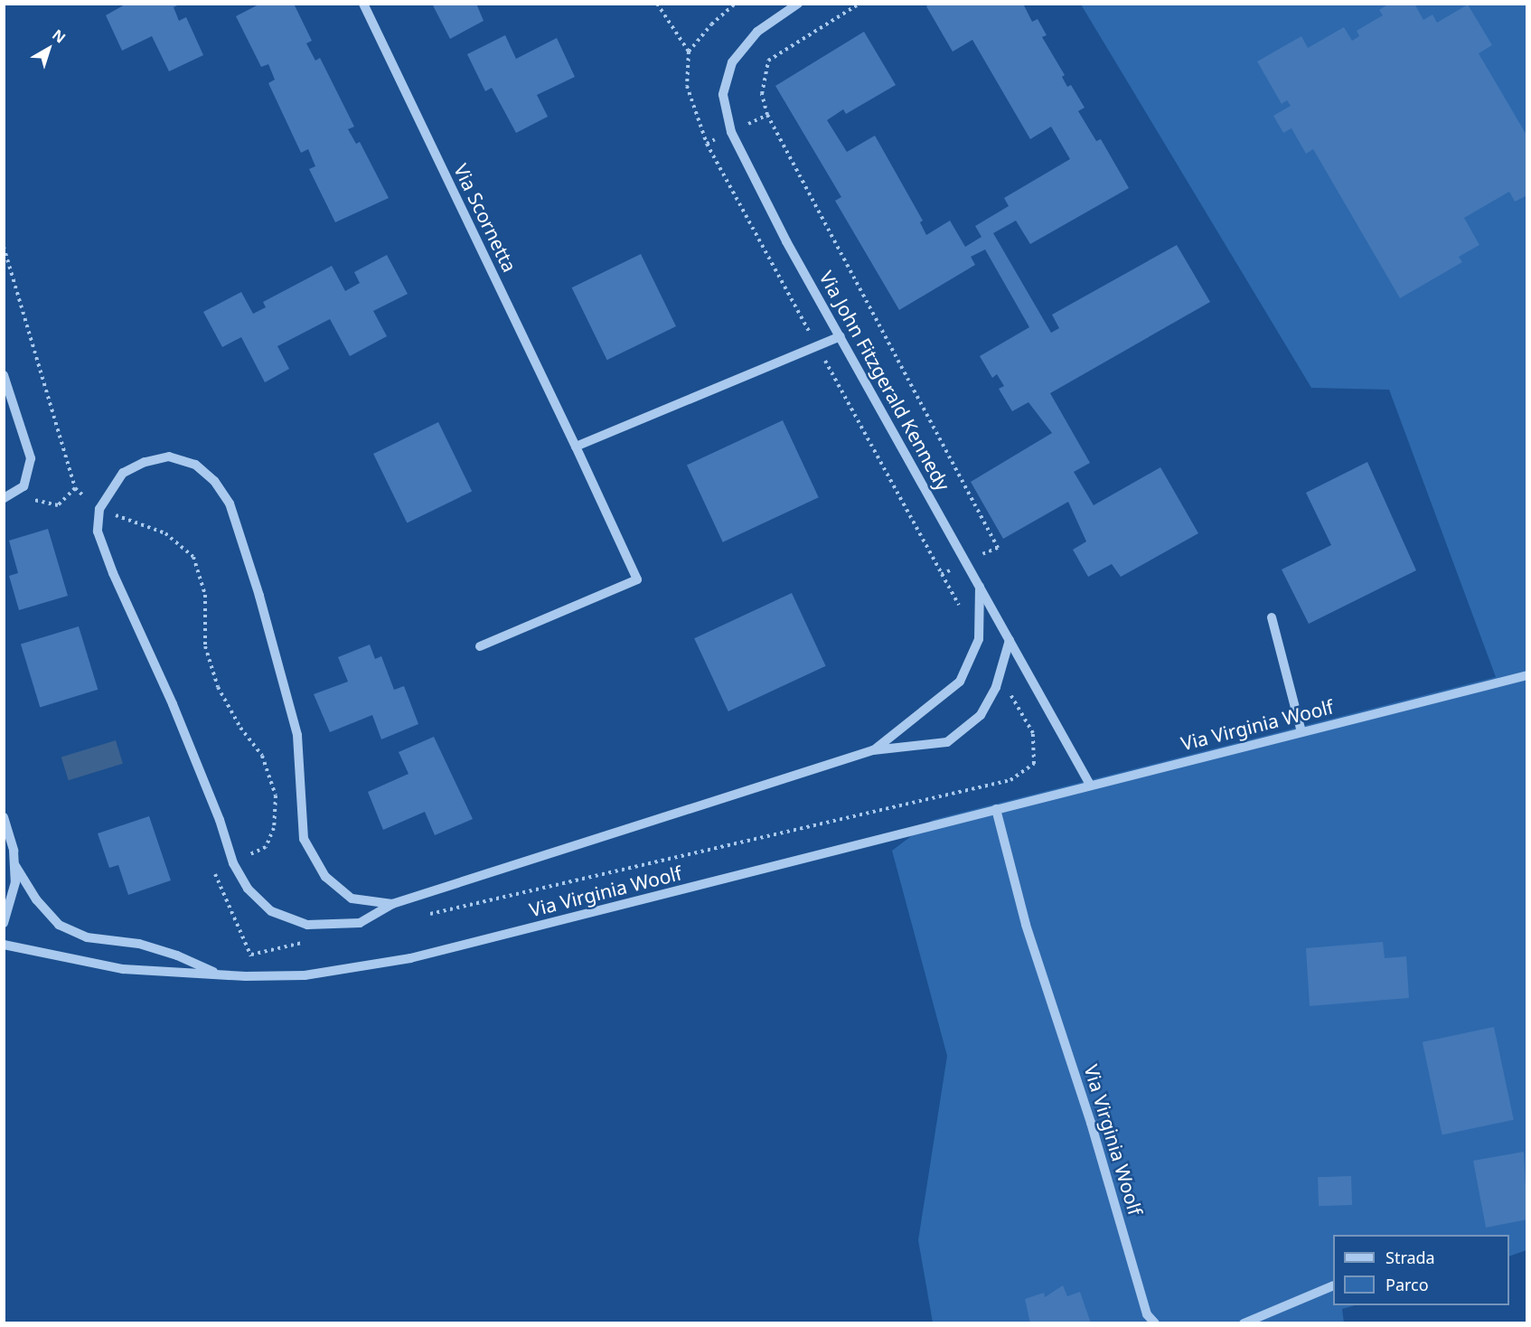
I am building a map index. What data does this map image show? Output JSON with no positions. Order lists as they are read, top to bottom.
{
  "streets": {
    "street": ["Via Scornetta", "Via John Fitzgerald Kennedy", "Via Virginia Woolf"]
  },
  "crossings": [
    ["Via John Fitzgerald Kennedy", "Via Virginia Woolf"]
  ],
  "legend": ["Strada", "Parco"],
  "north": "top right"
}
